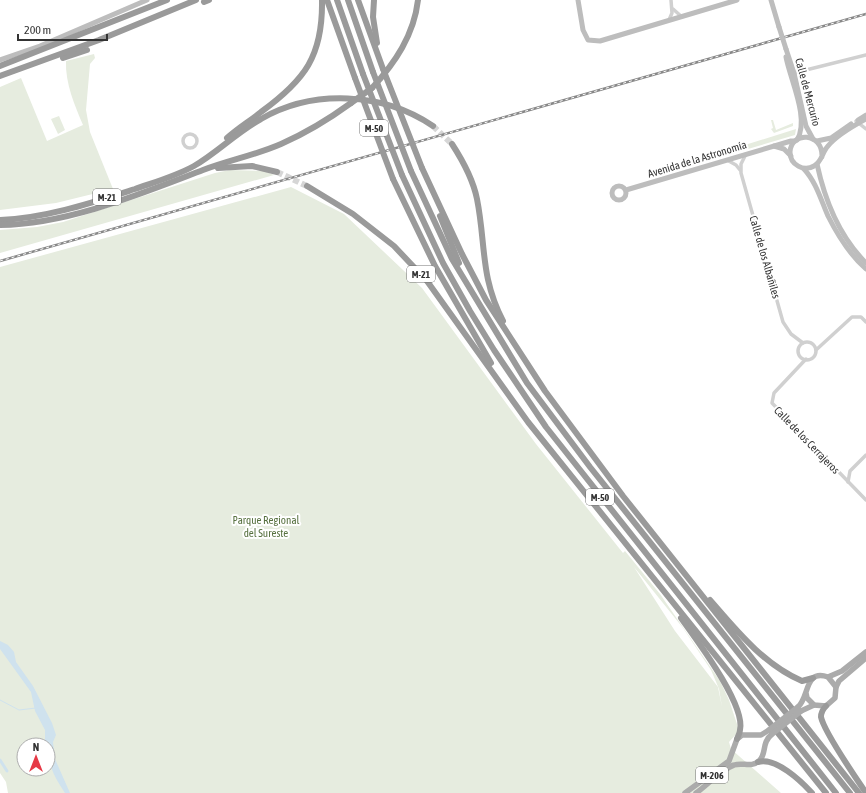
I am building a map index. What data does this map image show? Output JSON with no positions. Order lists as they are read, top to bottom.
{
  "streets": {
    "highway": ["M-50", "M-21"],
    "main road": ["M-206"],
    "street": [
      "Calle de Mercurio",
      "Avenida de la Astronomía",
      "Calle de los Albañiles",
      "Calle de los Cerrajeros"
    ]
  },
  "crossings": [
    ["Calle de Mercurio", "Avenida de la Astronomía"],
    ["M-50", "M-21"],
    ["Calle de los Albañiles", "Calle de los Cerrajeros"]
  ],
  "parks": ["Parque Regional del Sureste"],
  "scale_bar": "200 m",
  "north": "top"
}
